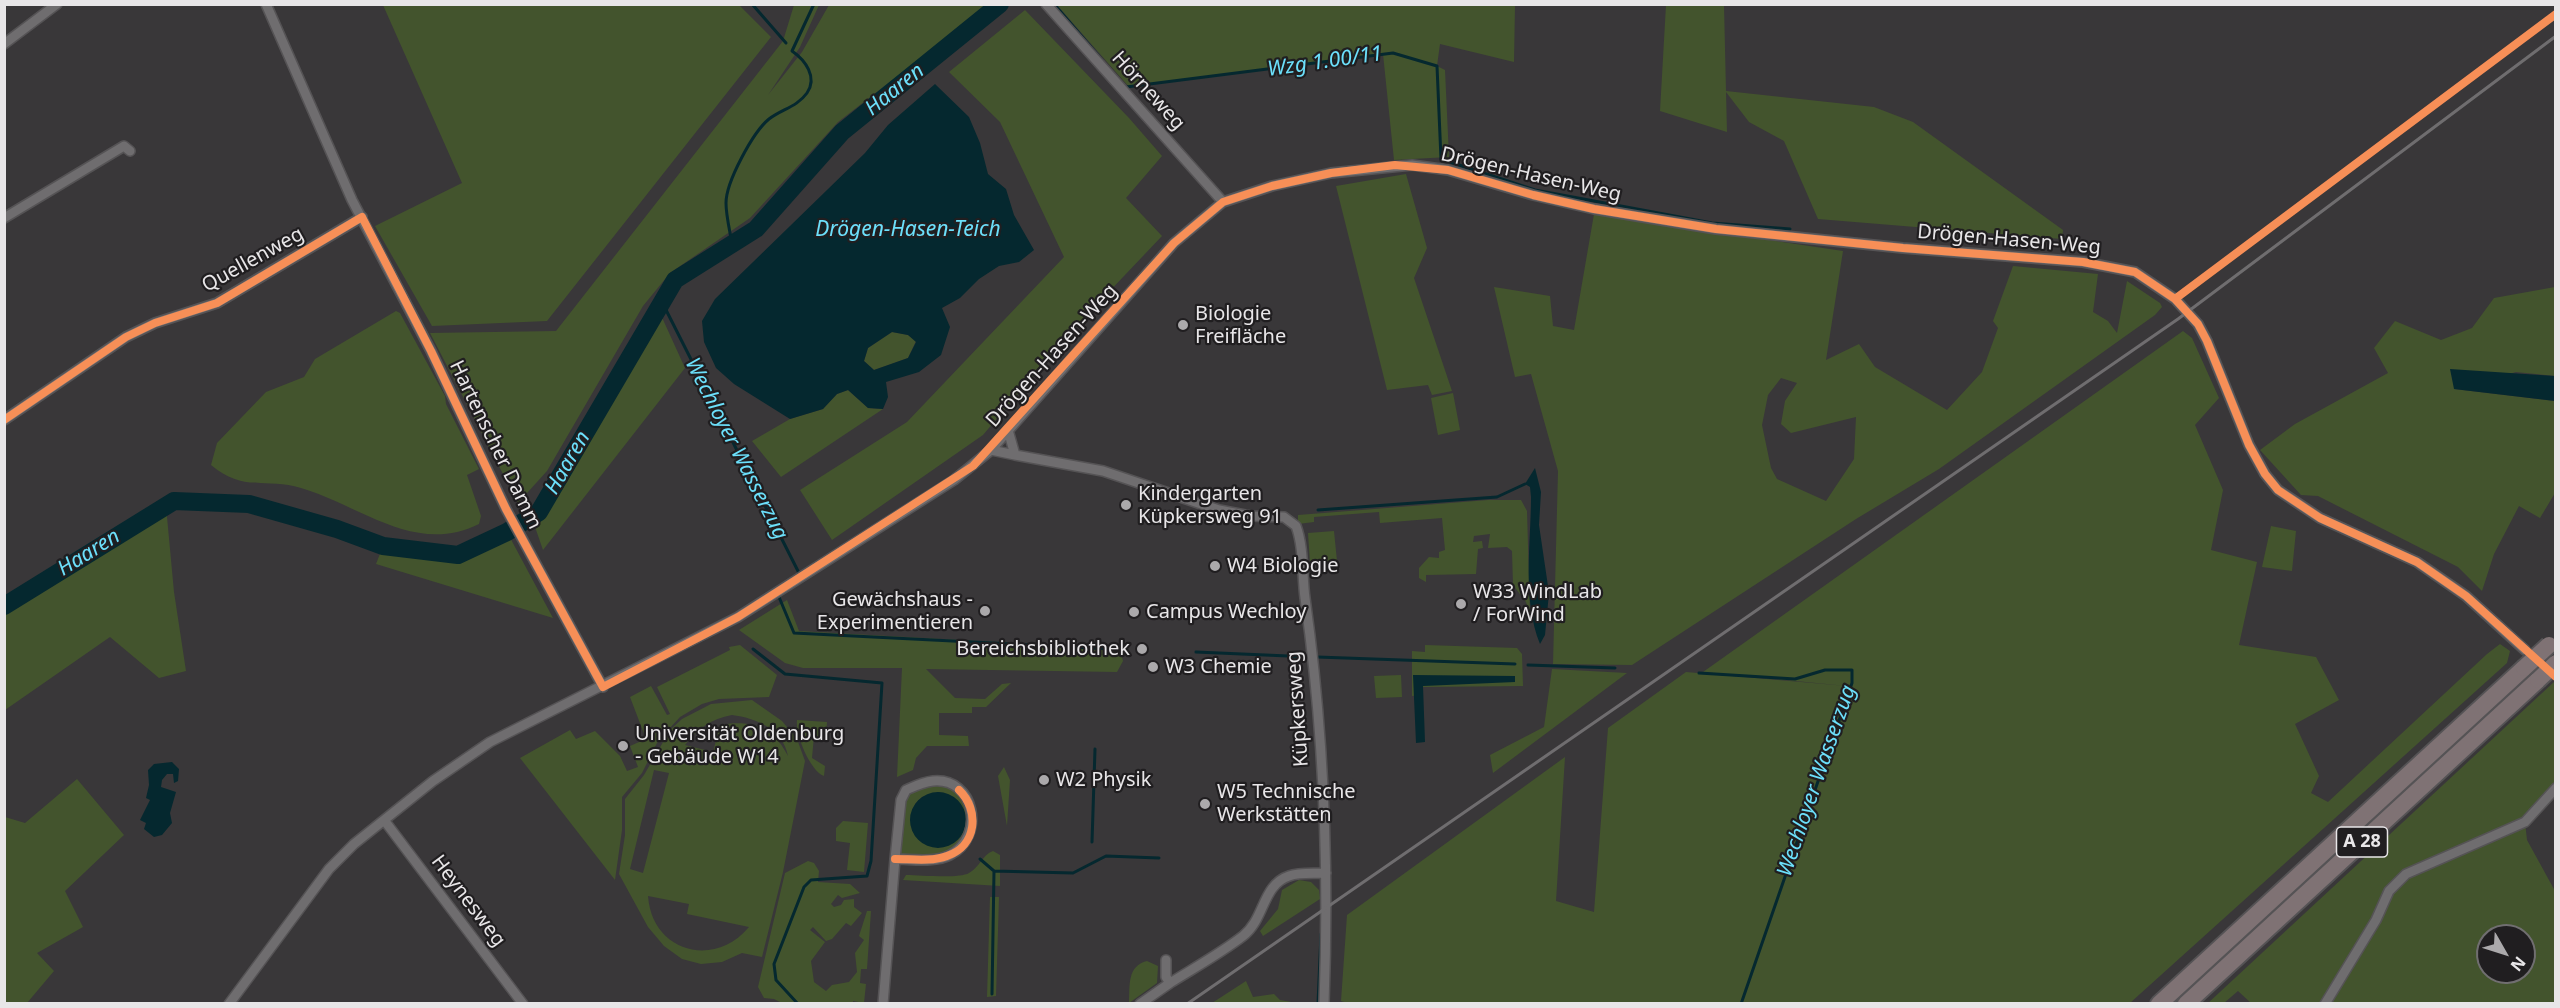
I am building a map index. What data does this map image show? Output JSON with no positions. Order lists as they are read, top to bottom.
{
  "streets": {
    "highway": ["A 28"],
    "street": [
      "Hörneweg",
      "Drögen-Hasen-Weg",
      "Quellenweg",
      "Hartenscher Damm",
      "Küpkersweg",
      "Heynesweg"
    ]
  },
  "crossings": [
    ["Hörneweg", "Drögen-Hasen-Weg"],
    ["Drögen-Hasen-Weg", "Hartenscher Damm"],
    ["Drögen-Hasen-Weg", "Küpkersweg"],
    ["Drögen-Hasen-Weg", "Heynesweg"],
    ["Quellenweg", "Hartenscher Damm"]
  ],
  "water": [
    "Wzg 1.00/11",
    "Haaren",
    "Drögen-Hasen-Teich",
    "Wechloyer Wasserzug"
  ],
  "places": [
    "Biologie Freifläche",
    "Kindergarten Küpkersweg 91",
    "W4 Biologie",
    "W33 WindLab / ForWind",
    "Gewächshaus - Experimentieren",
    "Campus Wechloy",
    "Bereichsbibliothek",
    "W3 Chemie",
    "Universität Oldenburg - Gebäude W14",
    "W2 Physik",
    "W5 Technische Werkstätten"
  ],
  "north": "bottom right"
}
